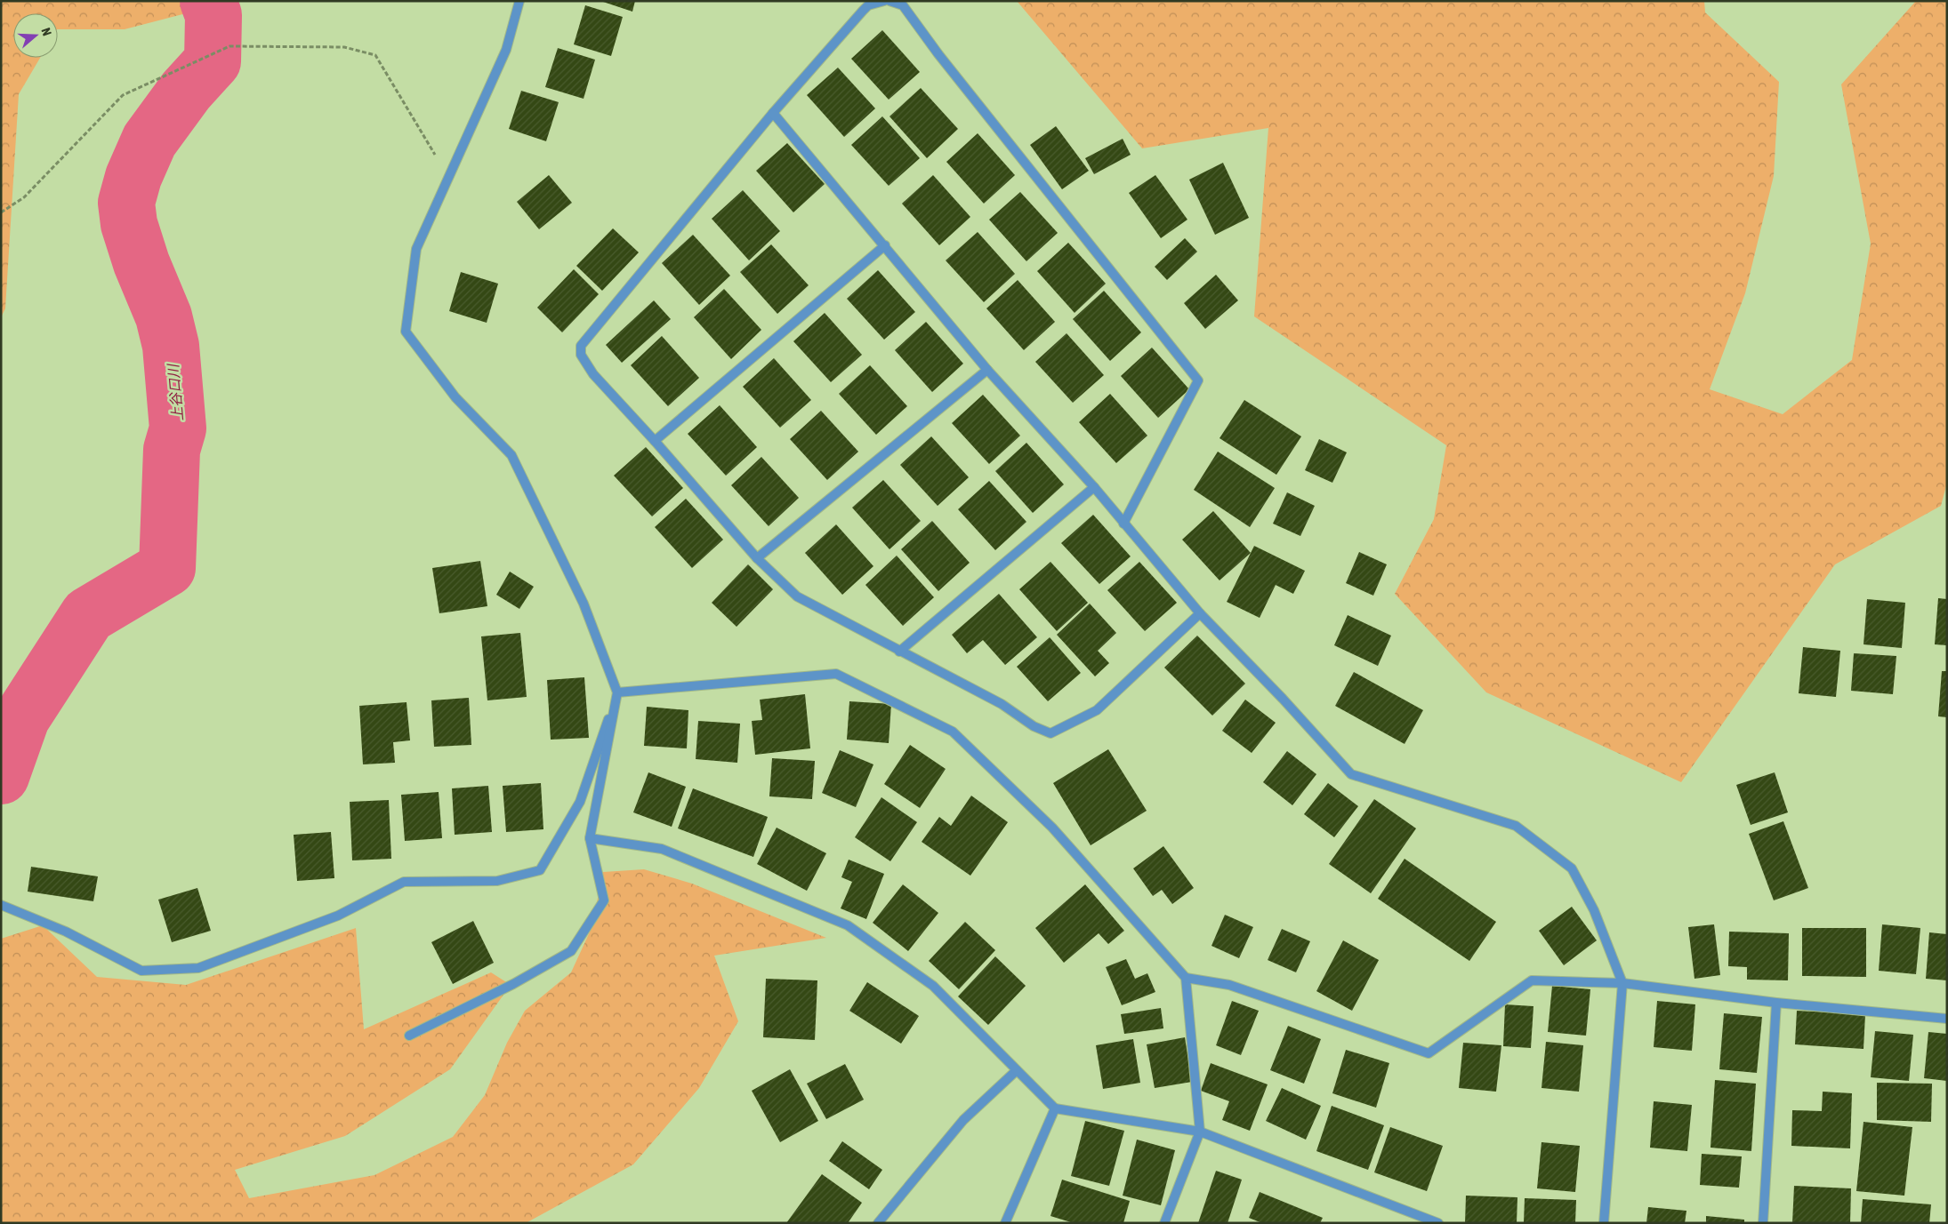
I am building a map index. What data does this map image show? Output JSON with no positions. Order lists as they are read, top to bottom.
{
  "water": ["上谷口川"],
  "north": "right"
}
